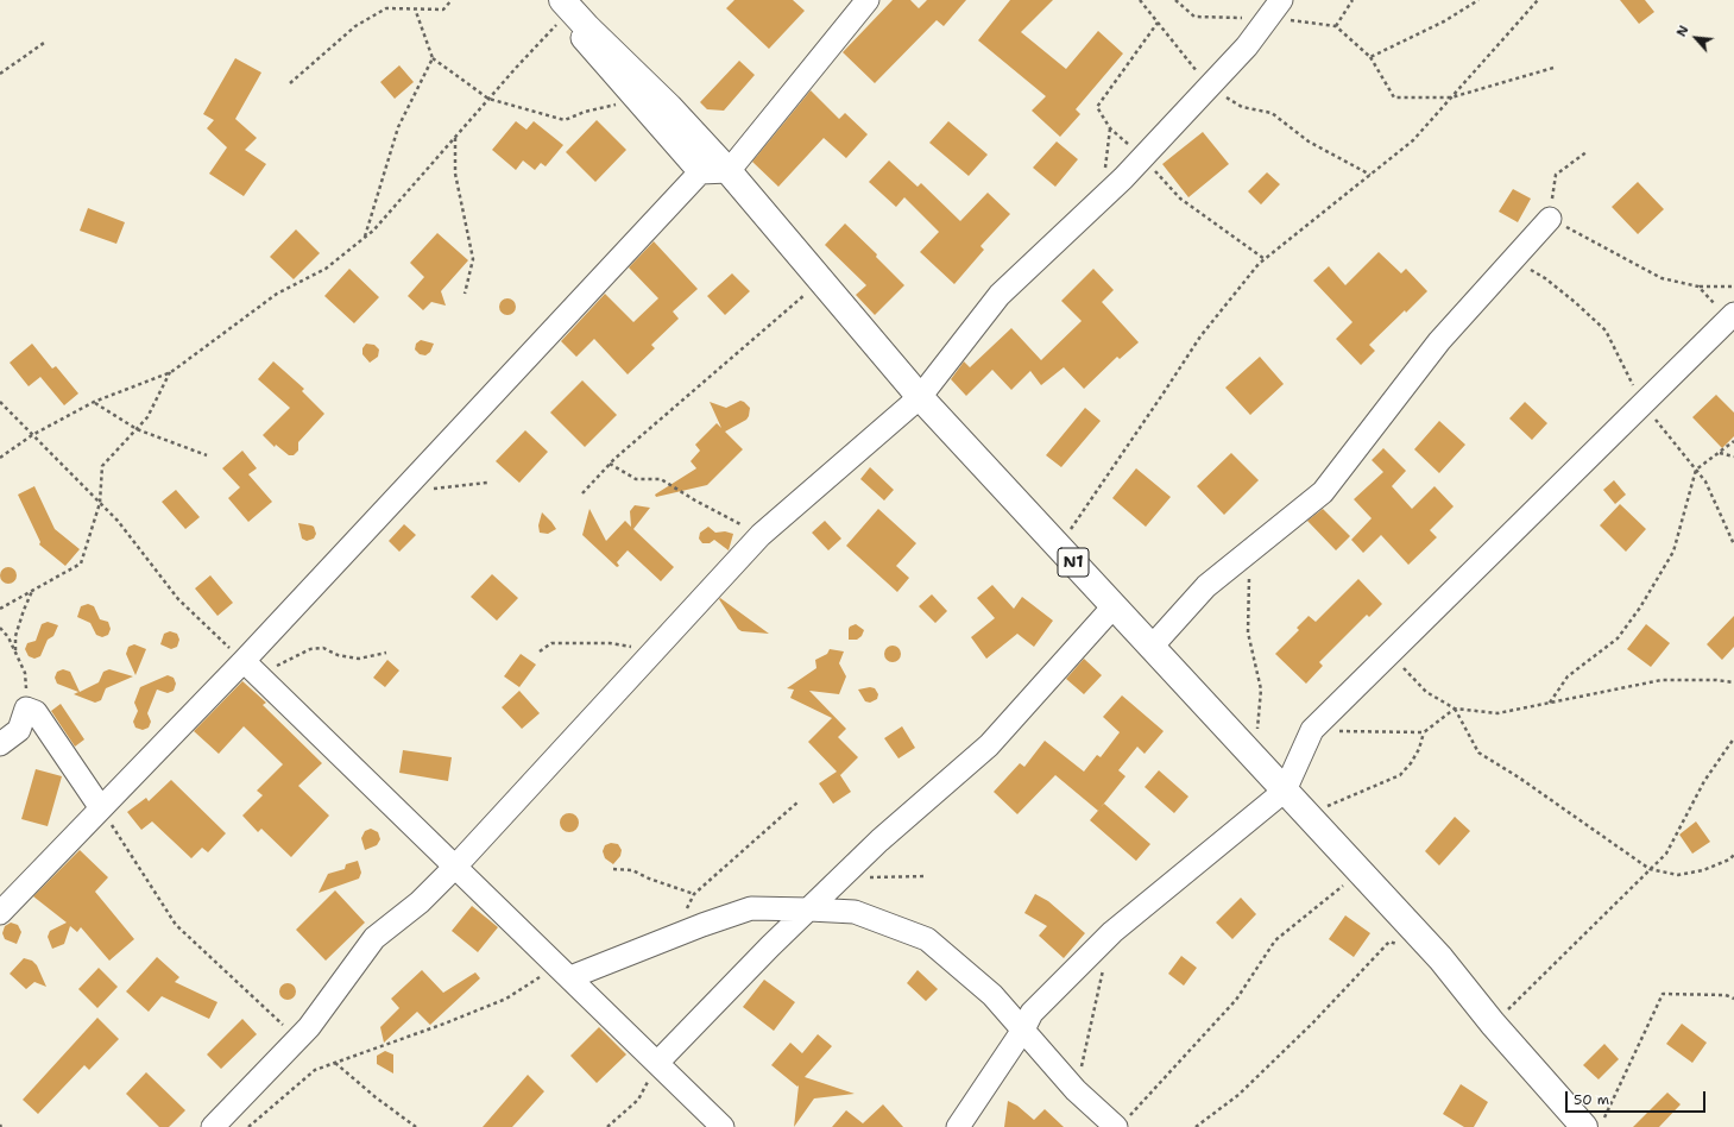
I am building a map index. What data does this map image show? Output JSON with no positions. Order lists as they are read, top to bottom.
{
  "streets": {
    "highway": ["N1"]
  },
  "scale_bar": "50 m",
  "north": "top left"
}
